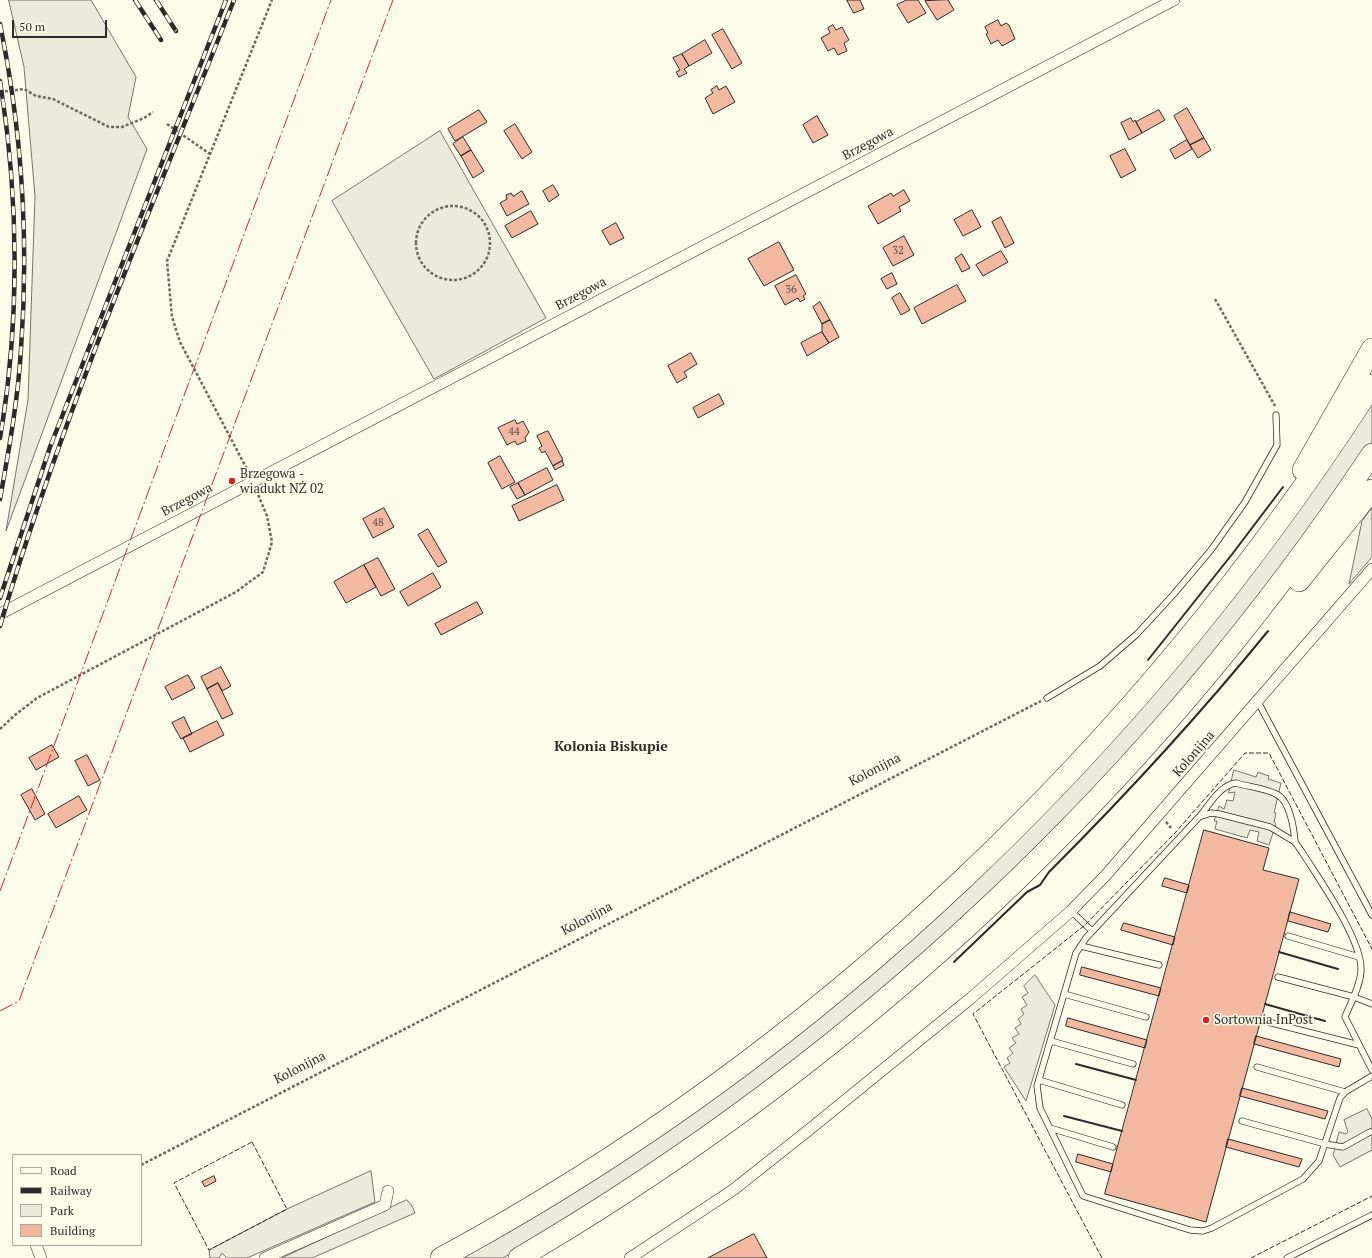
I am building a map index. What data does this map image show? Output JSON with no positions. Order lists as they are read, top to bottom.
{
  "streets": {
    "street": ["Brzegowa", "Kolonijna"]
  },
  "districts": ["Kolonia Biskupie"],
  "places": ["Brzegowa - wiadukt NŻ 02", "Sortownia InPost"],
  "house_numbers": [
    "32",
    "36",
    "44",
    "48"
  ],
  "legend": [
    "Road",
    "Railway",
    "Park",
    "Building"
  ],
  "scale_bar": "50 m"
}
